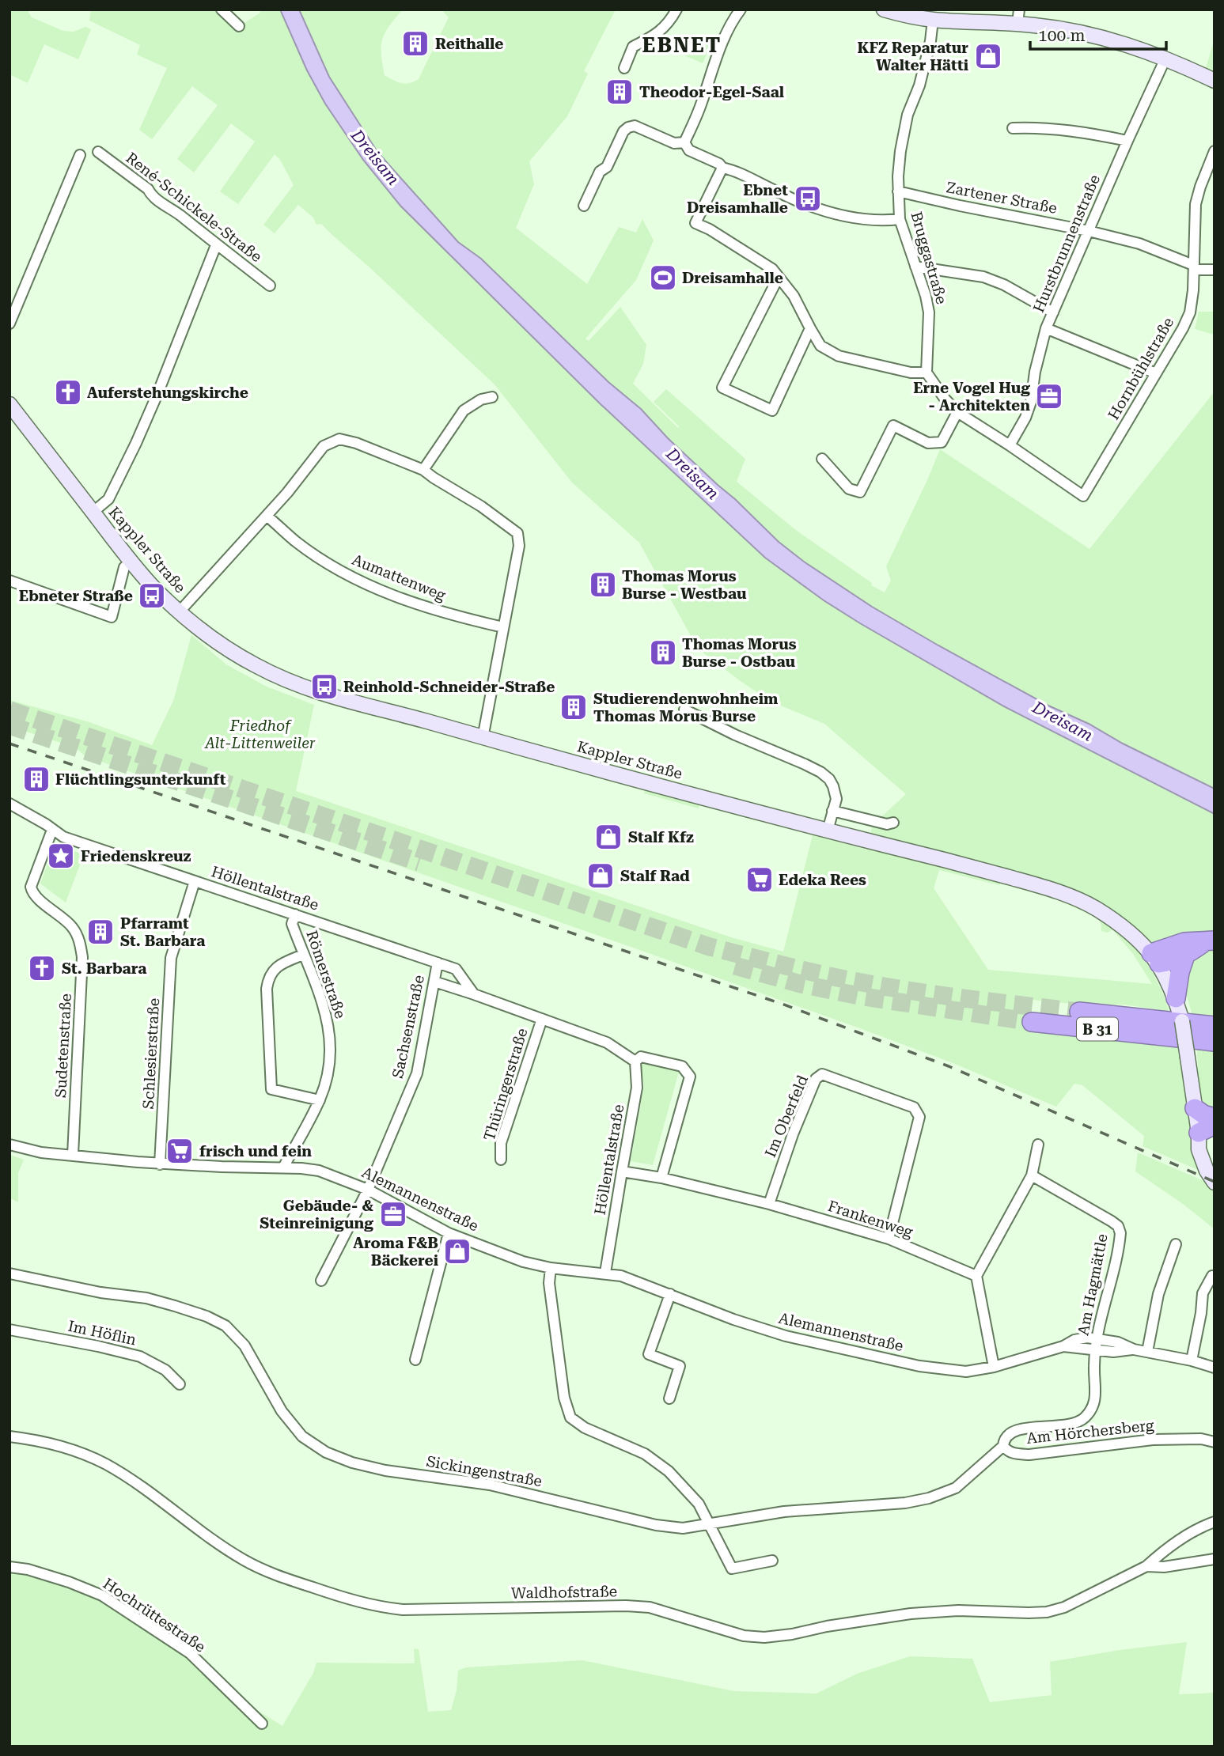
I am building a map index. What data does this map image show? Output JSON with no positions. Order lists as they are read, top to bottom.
{
  "streets": {
    "highway": ["B 31"],
    "street": [
      "Zartener Straße",
      "René-Schickele-Straße",
      "Hurstbrunnenstraße",
      "Bruggastraße",
      "Hornbühlstraße",
      "Kappler Straße",
      "Aumattenweg",
      "Höllentalstraße",
      "Römerstraße",
      "Sachsenstraße",
      "Sudetenstraße",
      "Schlesierstraße",
      "Thüringerstraße",
      "Im Oberfeld",
      "Alemannenstraße",
      "Frankenweg",
      "Am Hagmättle",
      "Im Höflin",
      "Am Hörchersberg",
      "Sickingenstraße",
      "Waldhofstraße",
      "Hochrüttestraße"
    ]
  },
  "crossings": [
    ["Zartener Straße", "Hurstbrunnenstraße"],
    ["Zartener Straße", "Bruggastraße"],
    ["Zartener Straße", "Hornbühlstraße"],
    ["Hurstbrunnenstraße", "Hornbühlstraße"],
    ["Höllentalstraße", "Römerstraße"],
    ["Höllentalstraße", "Sachsenstraße"],
    ["Höllentalstraße", "Sudetenstraße"],
    ["Höllentalstraße", "Schlesierstraße"],
    ["Höllentalstraße", "Alemannenstraße"],
    ["Höllentalstraße", "Frankenweg"],
    ["Römerstraße", "Alemannenstraße"],
    ["Sachsenstraße", "Alemannenstraße"],
    ["Sudetenstraße", "Alemannenstraße"],
    ["Schlesierstraße", "Alemannenstraße"],
    ["Im Oberfeld", "Frankenweg"],
    ["Alemannenstraße", "Am Hagmättle"],
    ["Alemannenstraße", "Am Hörchersberg"],
    ["Am Hagmättle", "Am Hörchersberg"],
    ["Am Hörchersberg", "Sickingenstraße"]
  ],
  "districts": ["EBNET"],
  "water": ["Dreisam"],
  "parks": ["Friedhof Alt-Littenweiler"],
  "places": {
    "building": [
      "Reithalle",
      "Theodor-Egel-Saal",
      "Thomas Morus Burse - Westbau",
      "Thomas Morus Burse - Ostbau",
      "Studierendenwohnheim Thomas Morus Burse",
      "Flüchtlingsunterkunft",
      "Pfarramt St. Barbara"
    ],
    "shop": [
      "KFZ Reparatur Walter Hätti",
      "Stalf Kfz",
      "Stalf Rad",
      "Aroma F&B Bäckerei"
    ],
    "bus stop": ["Ebnet Dreisamhalle", "Ebneter Straße", "Reinhold-Schneider-Straße"],
    "sports": ["Dreisamhalle"],
    "church": ["Auferstehungskirche", "St. Barbara"],
    "office": ["Erne Vogel Hug - Architekten", "Gebäude- & Steinreinigung"],
    "place": ["Friedenskreuz"],
    "supermarket": ["Edeka Rees", "frisch und fein"]
  },
  "scale_bar": "100 m"
}
